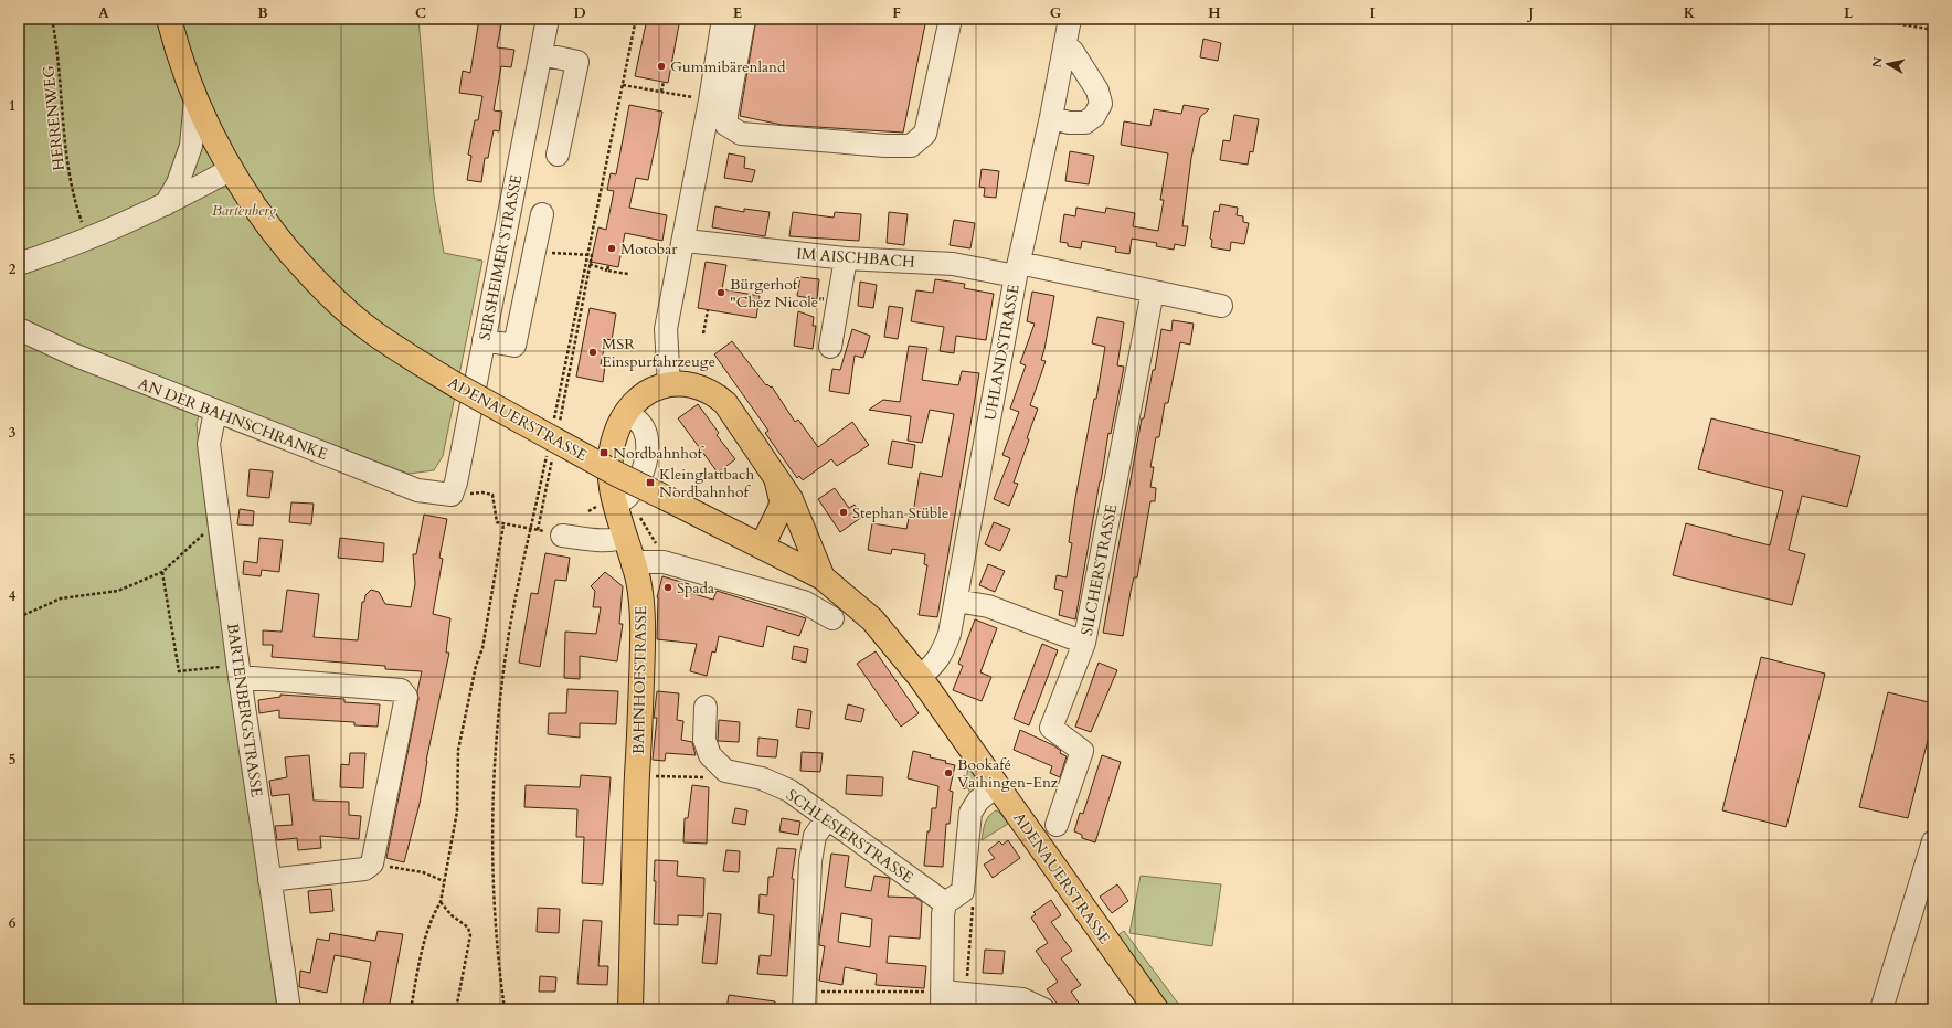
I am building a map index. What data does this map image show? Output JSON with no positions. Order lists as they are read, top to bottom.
{
  "streets": {
    "main road": ["ADENAUERSTRASSE", "BAHNHOFSTRASSE"],
    "street": [
      "SERSHEIMER STRASSE",
      "IM AISCHBACH",
      "UHLANDSTRASSE",
      "AN DER BAHNSCHRANKE",
      "SILCHERSTRASSE",
      "BARTENBERGSTRASSE",
      "SCHLESIERSTRASSE"
    ],
    "path": ["HERRENWEG"]
  },
  "crossings": [
    ["SERSHEIMER STRASSE", "AN DER BAHNSCHRANKE"],
    ["IM AISCHBACH", "UHLANDSTRASSE"],
    ["IM AISCHBACH", "SILCHERSTRASSE"],
    ["UHLANDSTRASSE", "ADENAUERSTRASSE"],
    ["AN DER BAHNSCHRANKE", "BARTENBERGSTRASSE"],
    ["ADENAUERSTRASSE", "BAHNHOFSTRASSE"]
  ],
  "parks": ["Bartenberg"],
  "places": {
    "other": [
      "Gummibärenland",
      "Motobar",
      "Bürgerhof \"Chez Nicole\"",
      "MSR Einspurfahrzeuge",
      "Stephan Stüble",
      "Spada",
      "Bookafé Vaihingen-Enz"
    ],
    "transit": ["Nordbahnhof", "Kleinglattbach Nordbahnhof"]
  },
  "north": "left",
  "grid": {
    "columns": [
      "A",
      "B",
      "C",
      "D",
      "E",
      "F",
      "G",
      "H",
      "I",
      "J",
      "K",
      "L"
    ],
    "rows": [
      "1",
      "2",
      "3",
      "4",
      "5",
      "6"
    ]
  }
}
